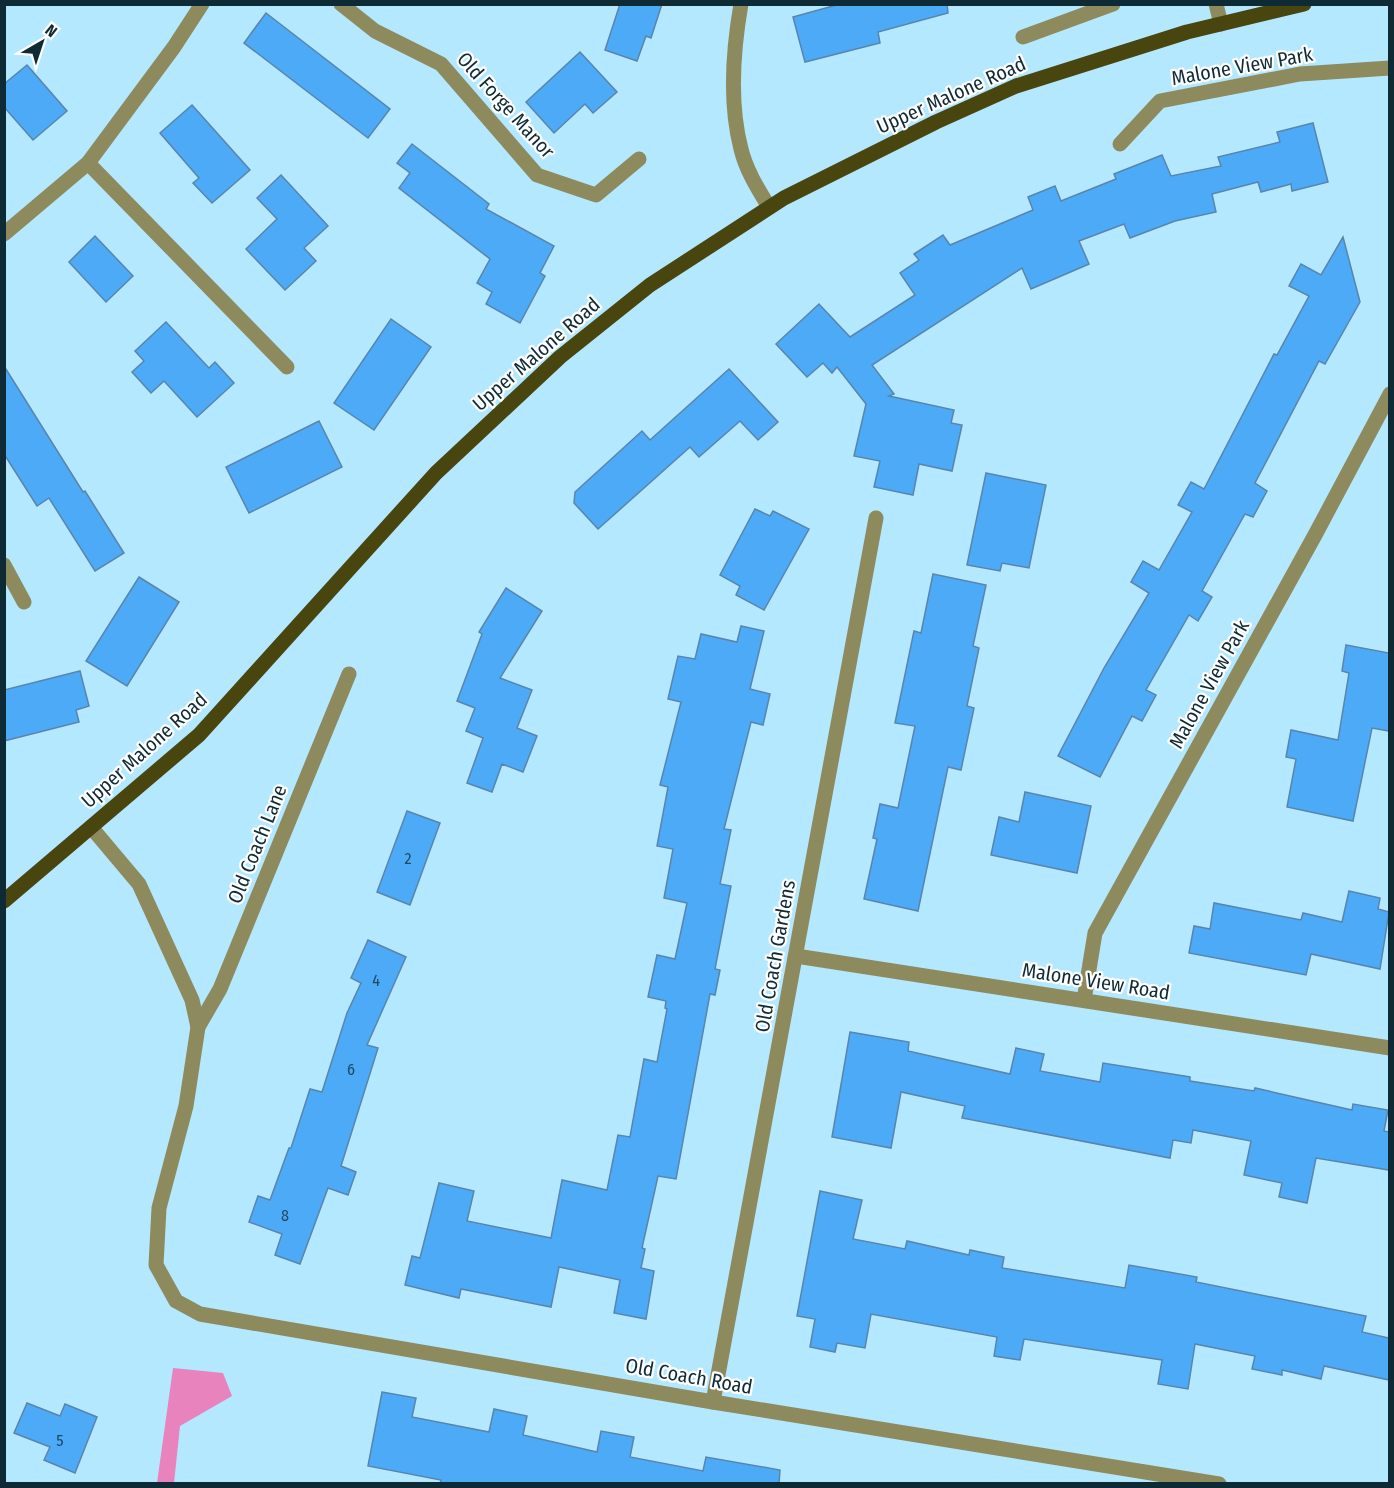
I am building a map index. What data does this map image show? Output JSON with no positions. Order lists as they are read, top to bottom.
{
  "streets": {
    "main road": ["Upper Malone Road"],
    "street": [
      "Malone View Park",
      "Old Forge Manor",
      "Old Coach Lane",
      "Old Coach Gardens",
      "Malone View Road",
      "Old Coach Road"
    ]
  },
  "crossings": [
    ["Malone View Park", "Malone View Road"],
    ["Upper Malone Road", "Old Coach Lane"],
    ["Old Coach Lane", "Old Coach Road"],
    ["Old Coach Gardens", "Malone View Road"],
    ["Old Coach Gardens", "Old Coach Road"]
  ],
  "house_numbers": [
    "2",
    "4",
    "6",
    "8",
    "5"
  ],
  "north": "top right"
}
